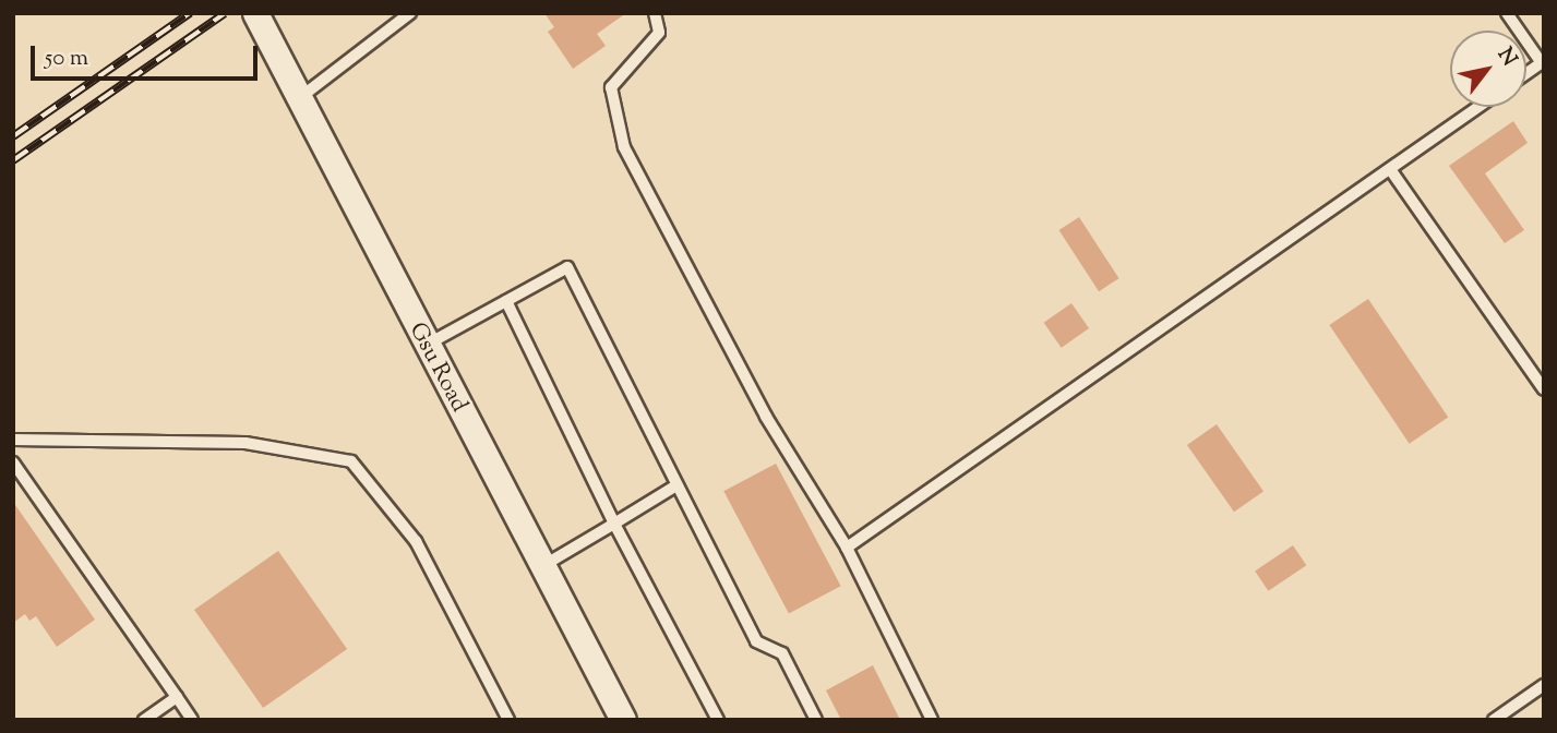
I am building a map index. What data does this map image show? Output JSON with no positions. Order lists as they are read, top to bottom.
{
  "streets": {
    "street": ["Gsu Road"]
  },
  "scale_bar": "50 m",
  "north": "top right"
}
